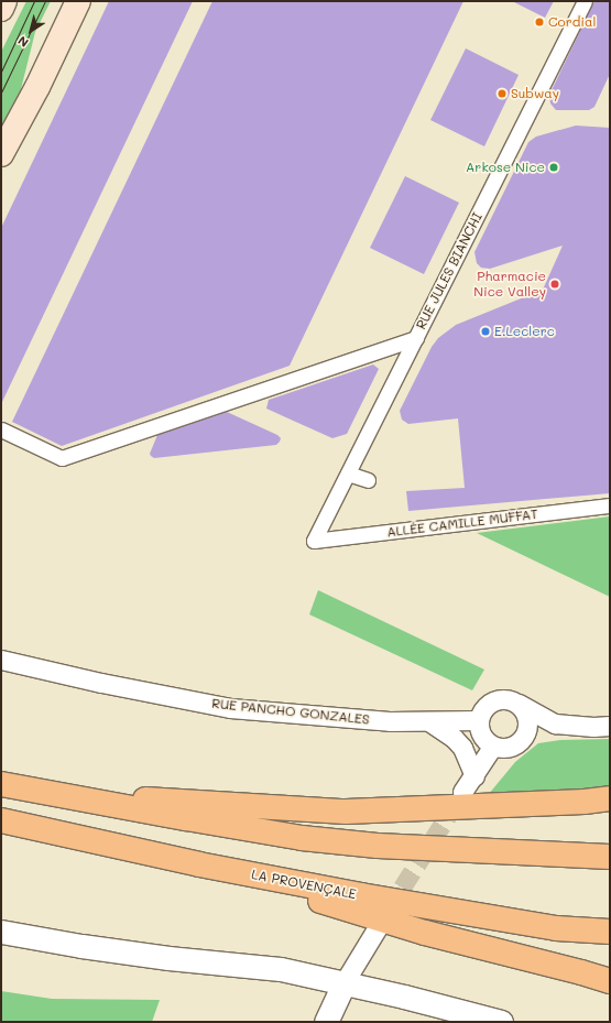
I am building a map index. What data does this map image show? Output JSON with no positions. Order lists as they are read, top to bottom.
{
  "streets": {
    "highway": ["LA PROVENÇALE"],
    "street": ["RUE JULES BIANCHI", "ALLÉE CAMILLE MUFFAT", "RUE PANCHO GONZALES"]
  },
  "crossings": [
    ["RUE JULES BIANCHI", "ALLÉE CAMILLE MUFFAT"]
  ],
  "places": [
    "Cordial",
    "Subway",
    "Arkose Nice",
    "Pharmacie Nice Valley",
    "E.Leclerc"
  ],
  "north": "bottom left"
}
